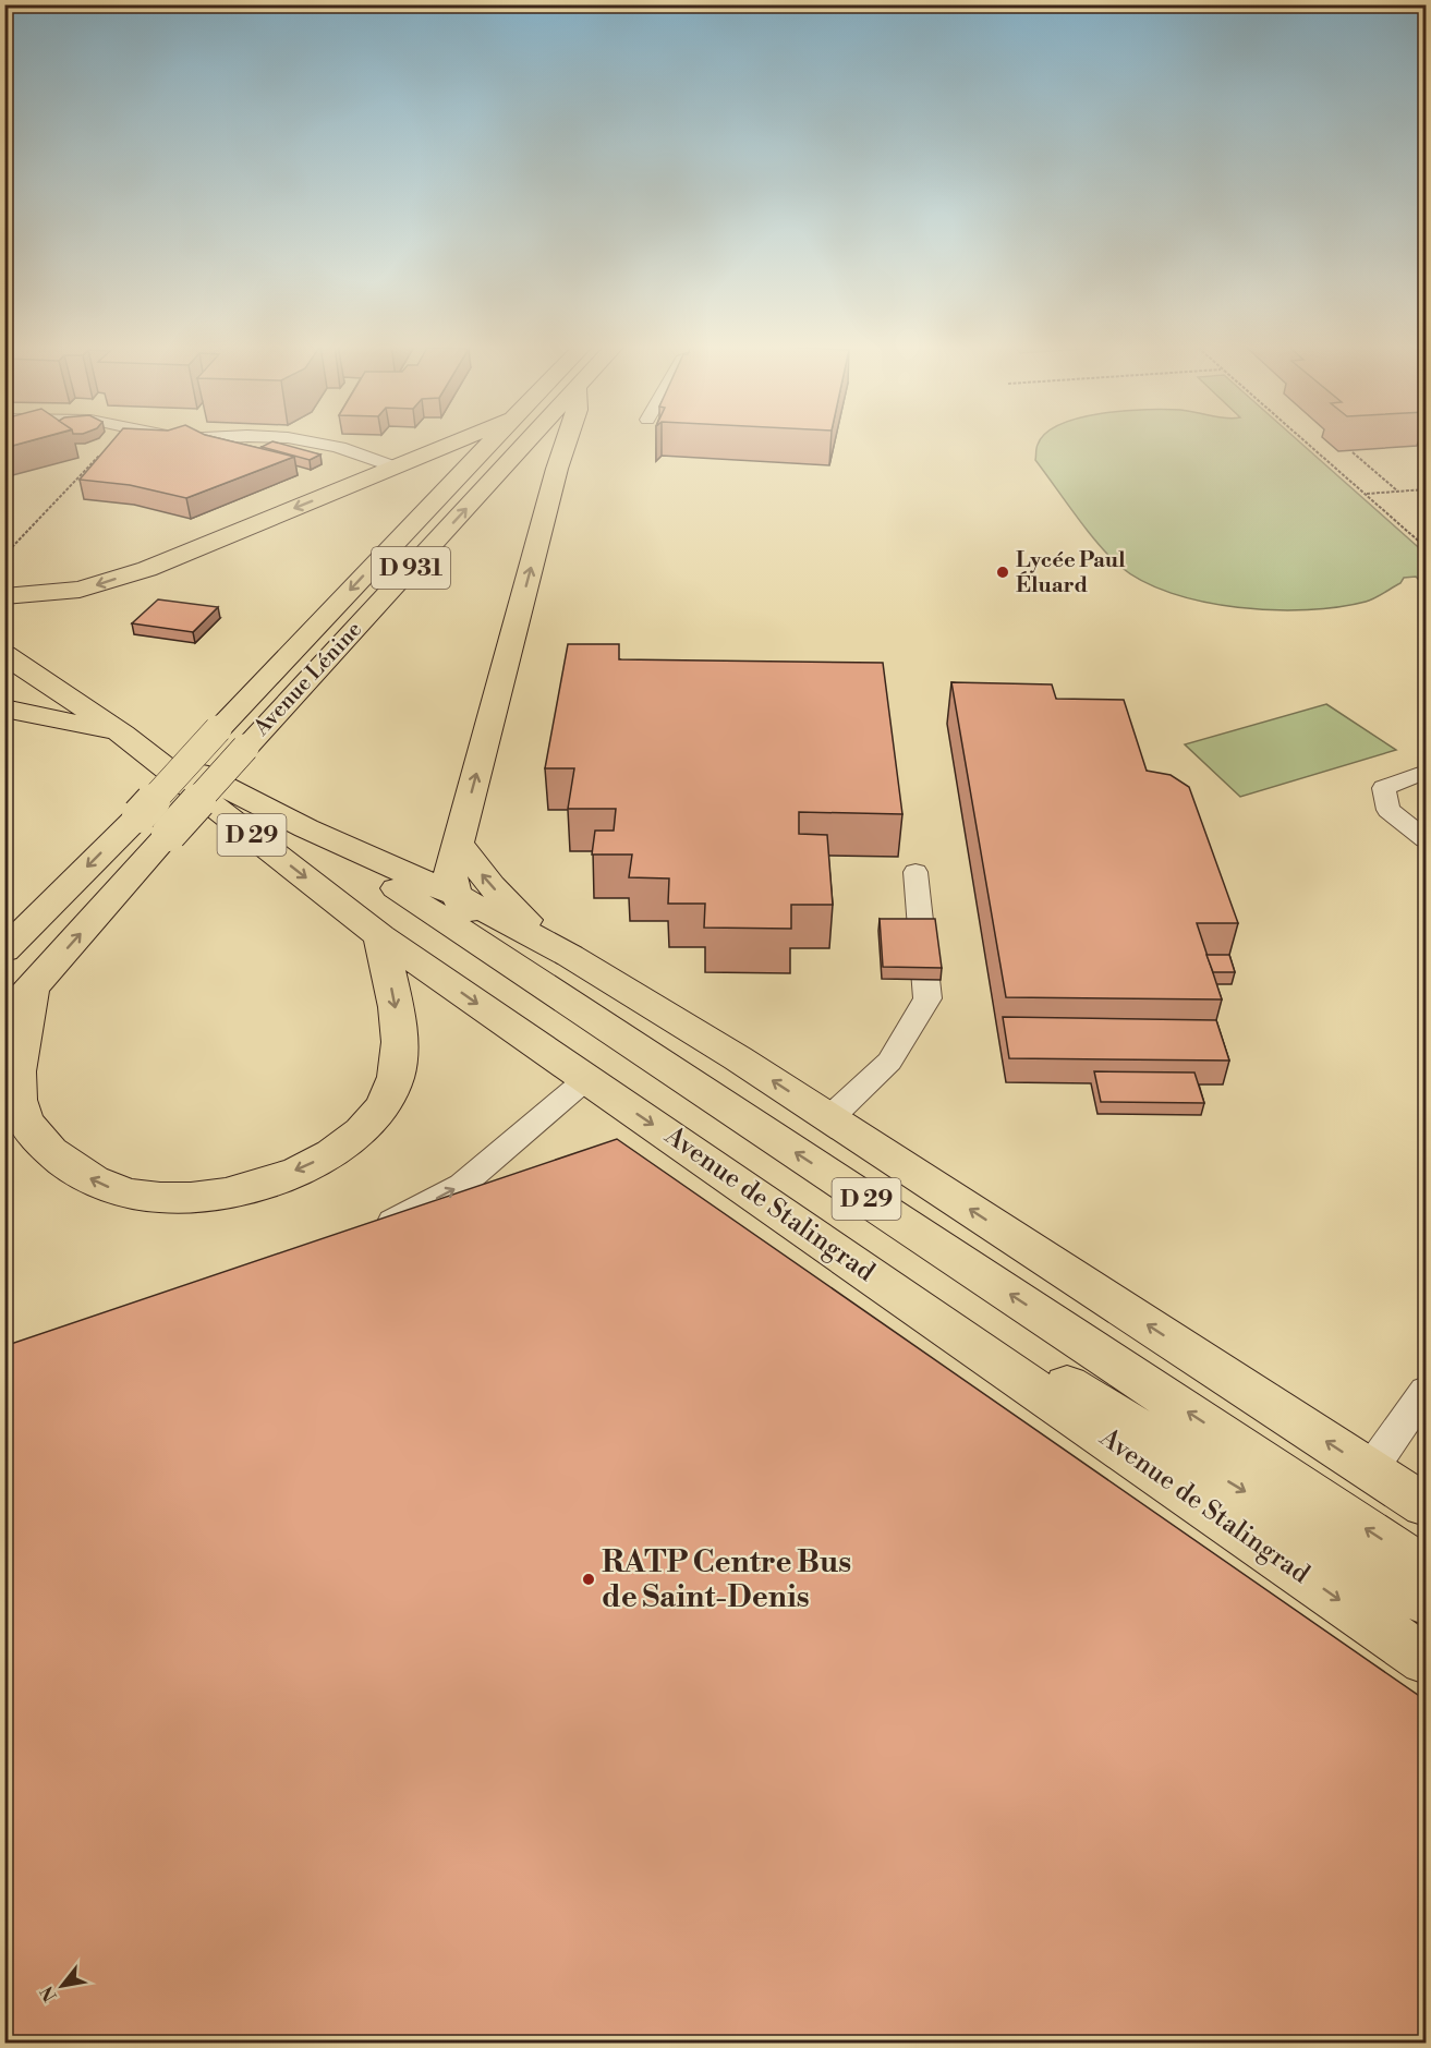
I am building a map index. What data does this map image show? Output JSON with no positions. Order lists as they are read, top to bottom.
{
  "streets": {
    "main road": [
      "D 931",
      "Avenue Lénine",
      "D 29",
      "Avenue de Stalingrad"
    ]
  },
  "crossings": [
    ["D 29", "Avenue de Stalingrad"]
  ],
  "places": ["Lycée Paul Éluard", "RATP Centre Bus de Saint-Denis"],
  "north": "bottom left"
}
